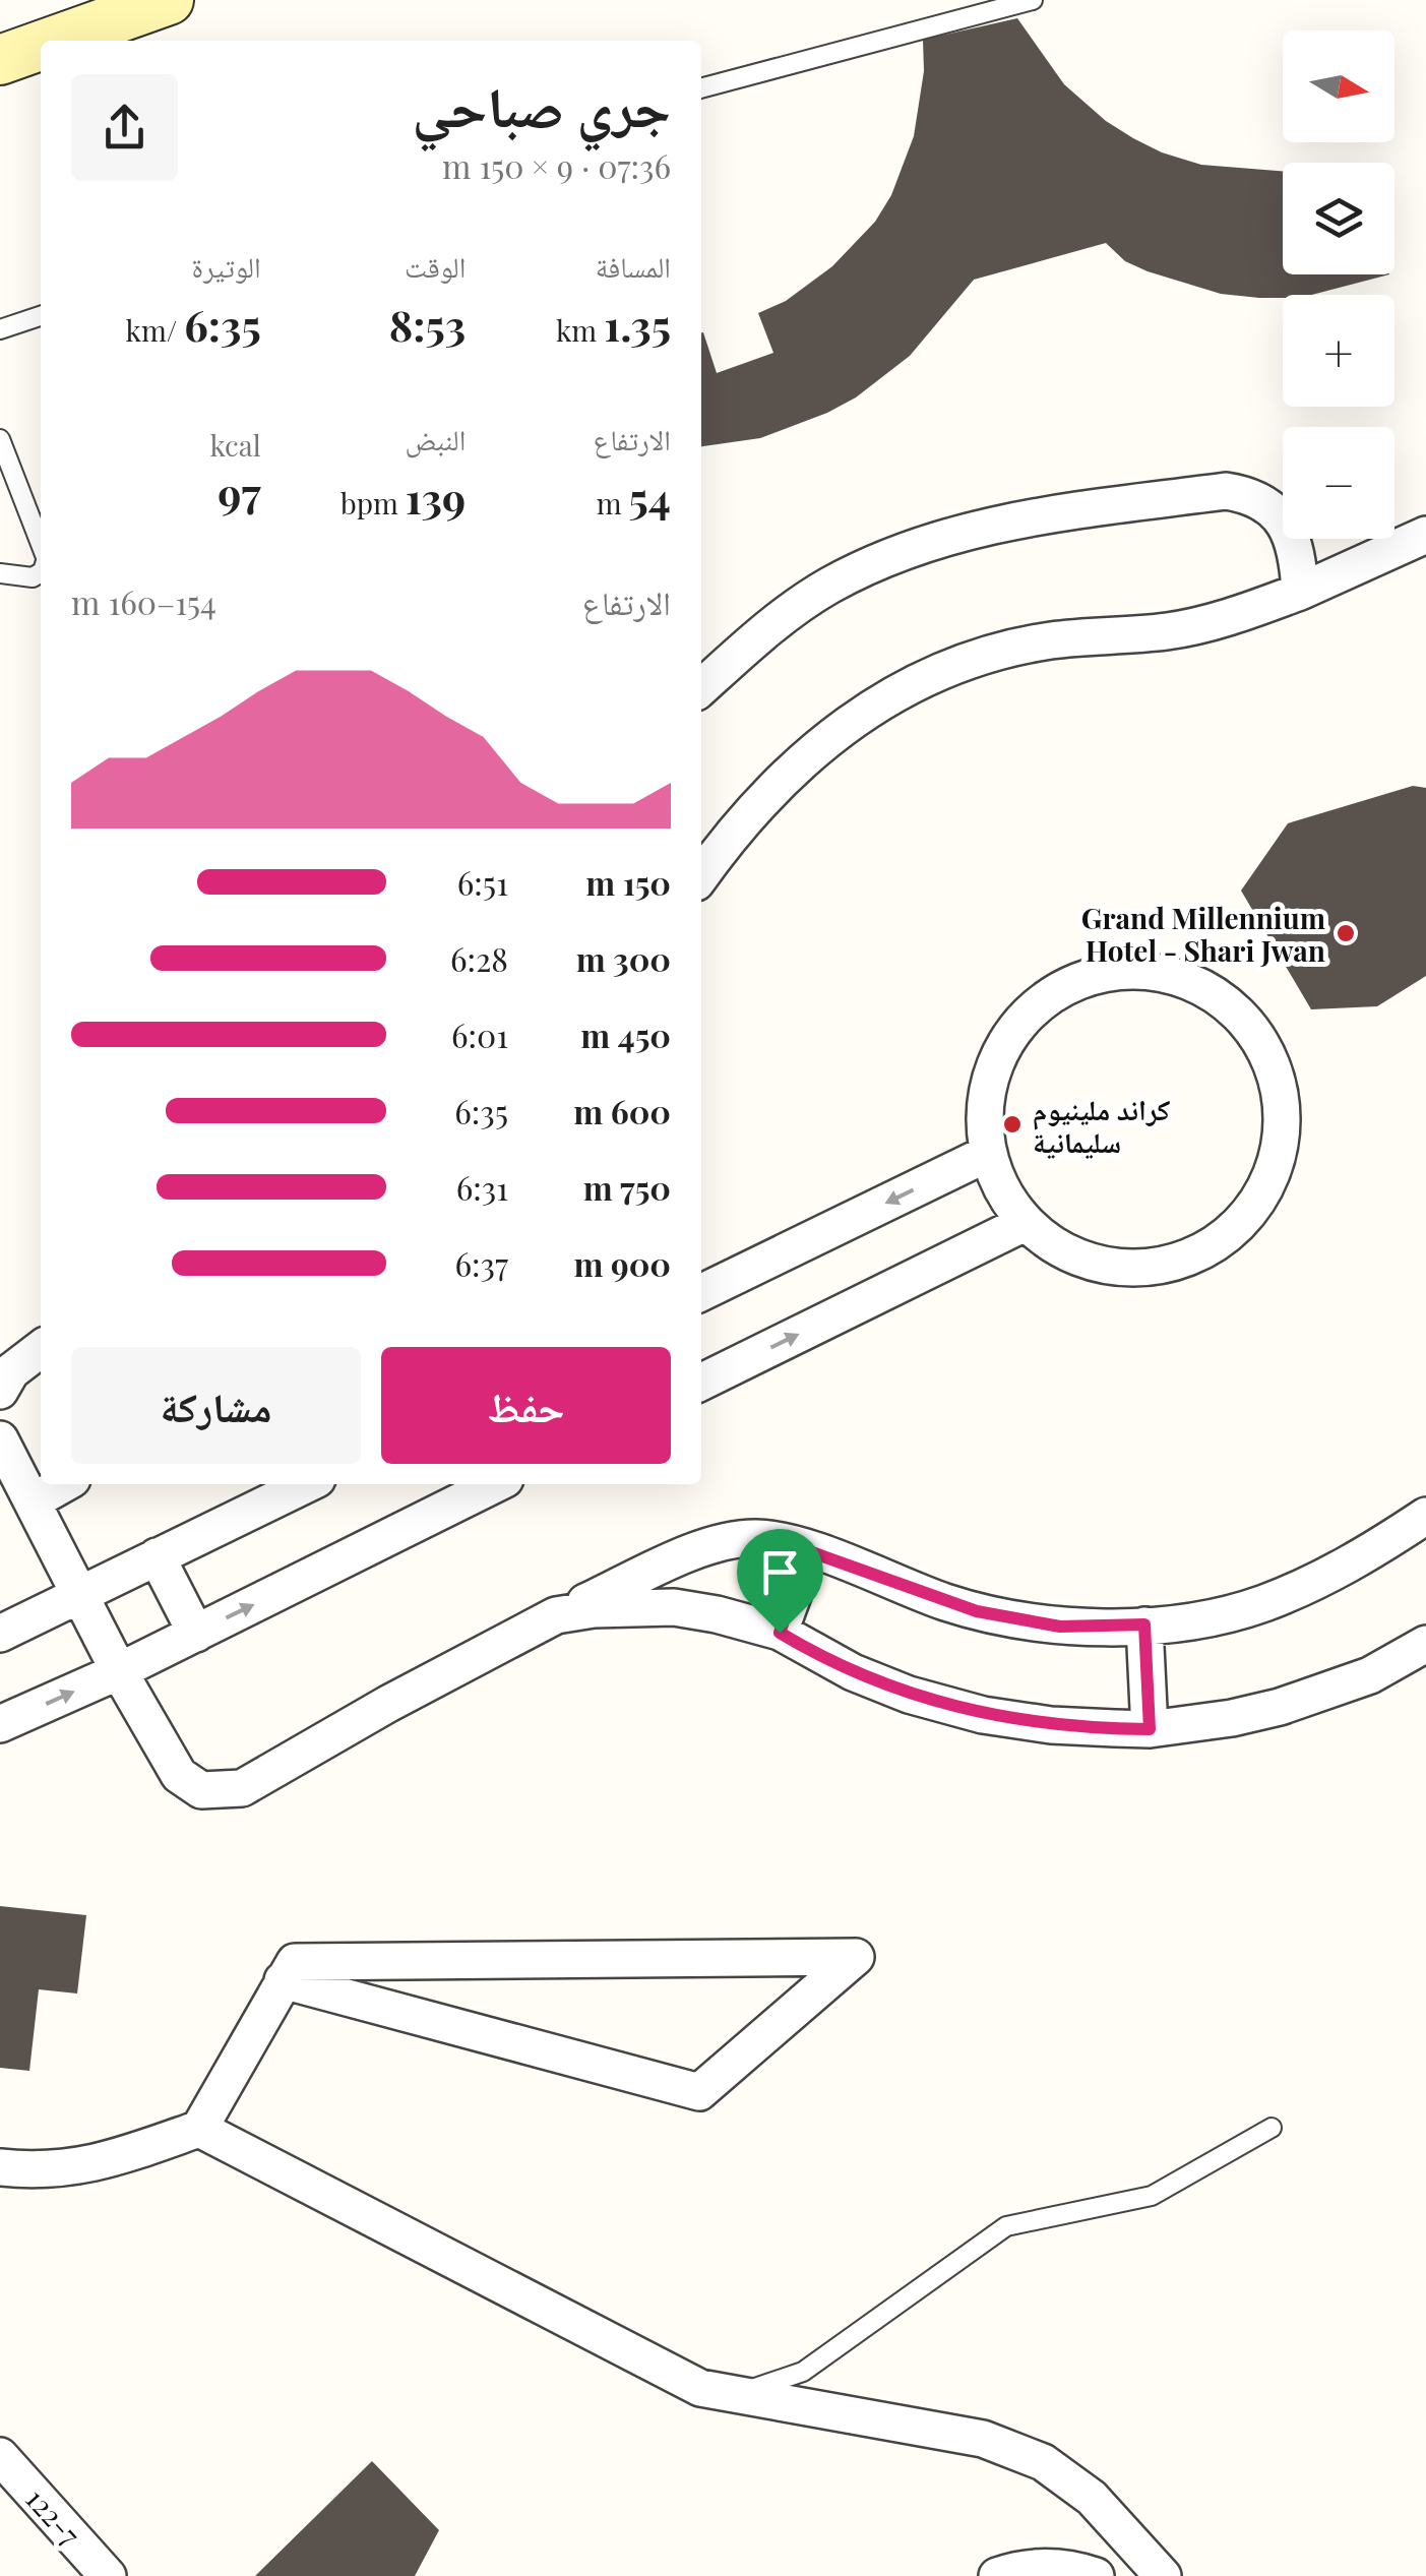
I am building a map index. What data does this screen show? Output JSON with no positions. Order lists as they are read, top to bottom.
{
  "streets": {
    "street": ["122-7"]
  },
  "places": ["Grand Millennium Hotel - Shari Jwan", "كراند ملينيوم سليمانية"],
  "north": "right",
  "page": {
    "map_buttons": ["+", "−"],
    "heading": ["جري صباحي", "07:36 · 9 × 150 m"],
    "stats": [
      ["المسافة", "1.35 km"],
      ["الوقت", "8:53"],
      ["الوتيرة", "6:35 /km"],
      ["الارتفاع", "54 m"],
      ["النبض", "139 bpm"],
      ["kcal", "97"]
    ],
    "chart": ["الارتفاع", "154–160 m"],
    "list": [
      {
        "name": "150 m",
        "note": "6:51"
      },
      {
        "name": "300 m",
        "note": "6:28"
      },
      {
        "name": "450 m",
        "note": "6:01"
      },
      {
        "name": "600 m",
        "note": "6:35"
      },
      {
        "name": "750 m",
        "note": "6:31"
      },
      {
        "name": "900 m",
        "note": "6:37"
      }
    ],
    "buttons": ["حفظ", "مشاركة"]
  }
}
